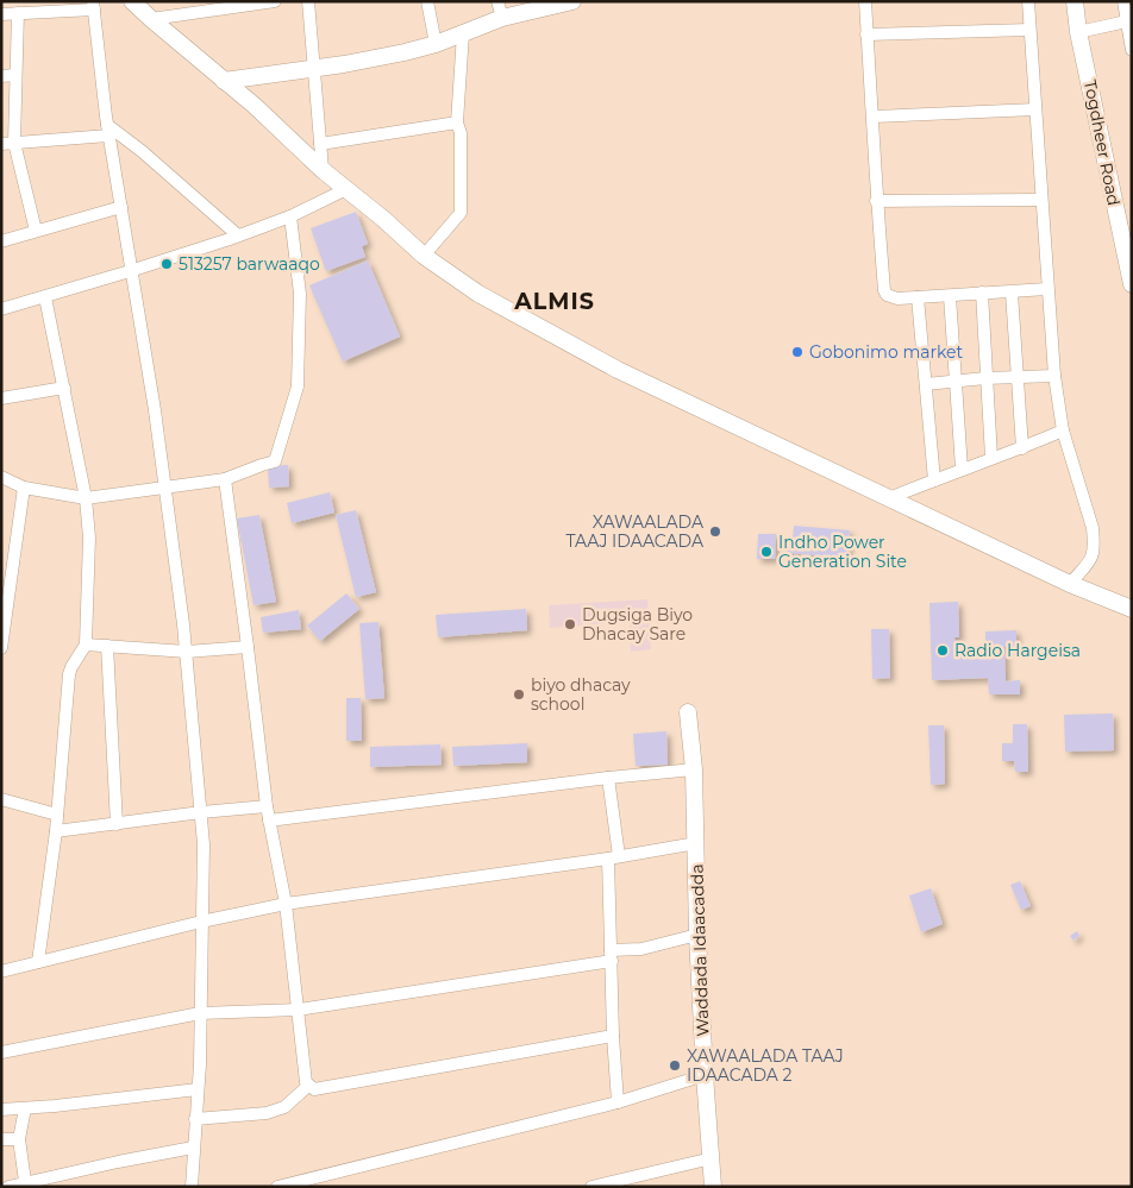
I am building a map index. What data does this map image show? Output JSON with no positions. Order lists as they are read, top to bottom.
{
  "streets": {
    "main road": ["Togdheer Road", "Waddada Idaacadda"]
  },
  "districts": ["ALMIS"],
  "places": [
    "513257 barwaaqo",
    "Gobonimo market",
    "XAWAALADA TAAJ IDAACADA",
    "Indho Power Generation Site",
    "Dugsiga Biyo Dhacay Sare",
    "Radio Hargeisa",
    "biyo dhacay school",
    "XAWAALADA TAAJ IDAACADA 2"
  ]
}
